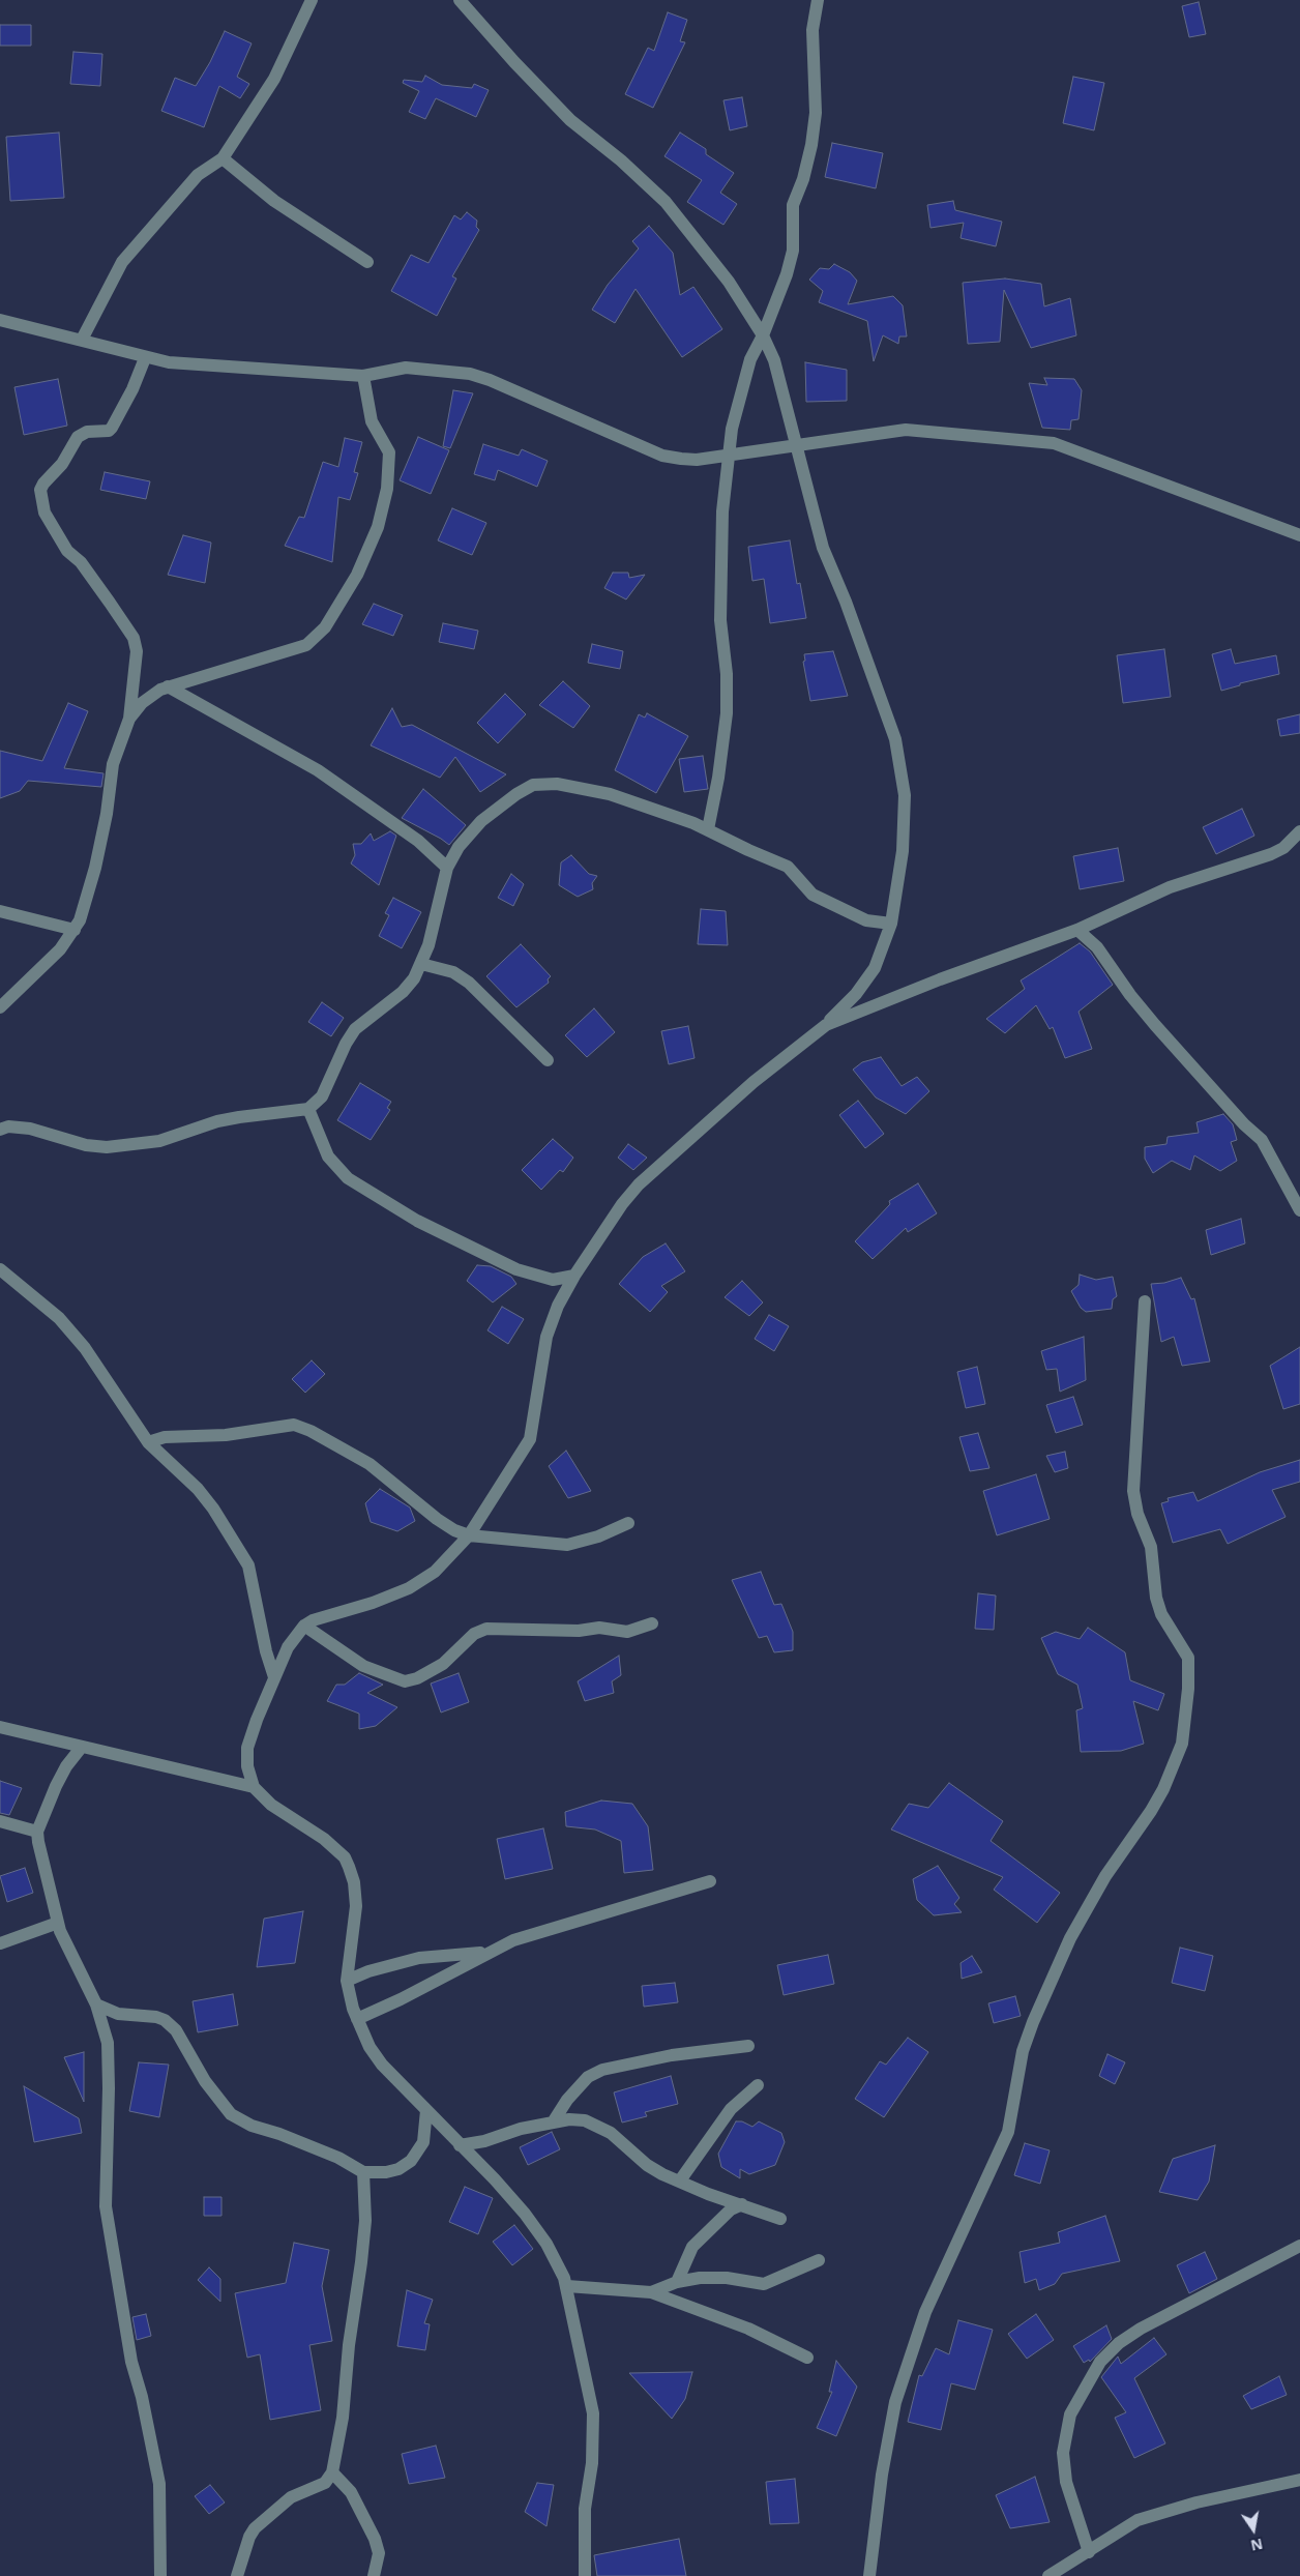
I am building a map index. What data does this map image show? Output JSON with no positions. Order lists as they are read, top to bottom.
{
  "north": "bottom"
}
